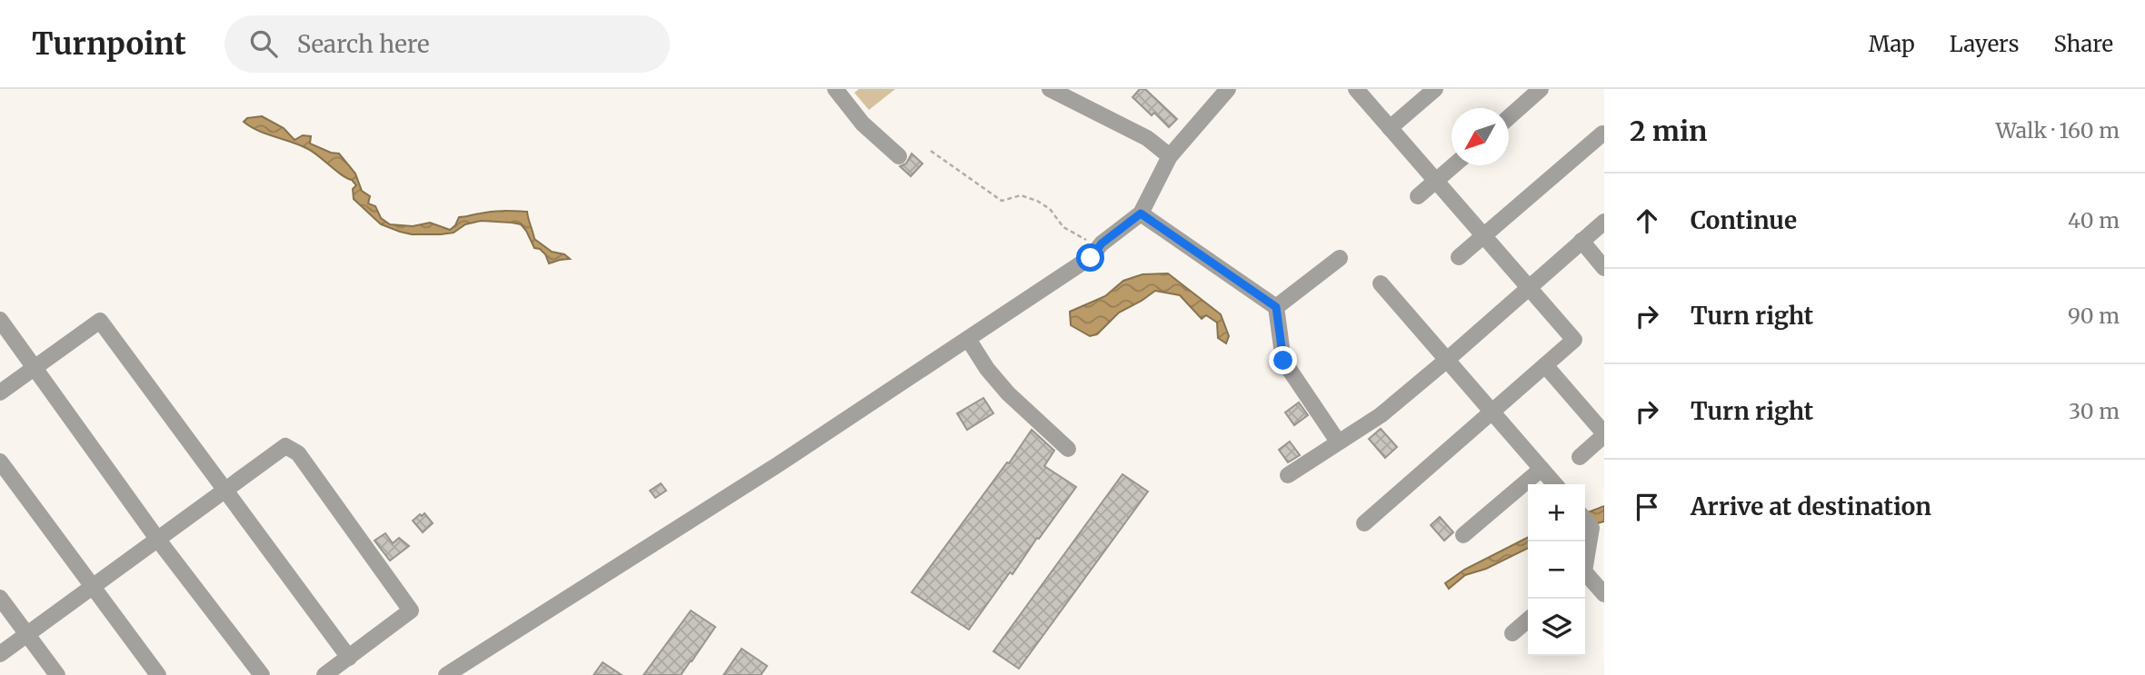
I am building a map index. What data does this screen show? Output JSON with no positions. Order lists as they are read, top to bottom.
{
  "north": "bottom left",
  "page": {
    "header": "Turnpoint",
    "search": "Search here",
    "nav": ["Map", "Layers", "Share"],
    "heading": ["2 min", "Walk · 160 m"],
    "list": [
      ["Continue", "40 m"],
      ["Turn right", "90 m"],
      ["Turn right", "30 m"],
      "Arrive at destination"
    ],
    "map_buttons": ["+", "−"]
  }
}
